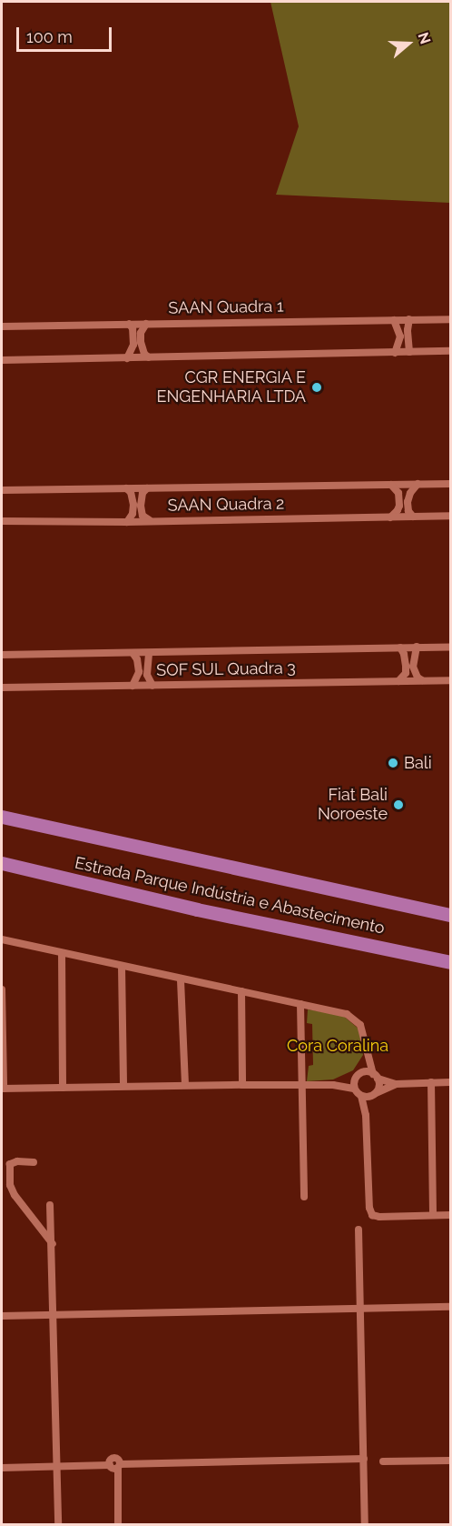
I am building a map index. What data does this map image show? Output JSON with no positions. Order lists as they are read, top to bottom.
{
  "streets": {
    "highway": ["Estrada Parque Indústria e Abastecimento"],
    "street": ["SAAN Quadra 1", "SAAN Quadra 2", "SOF SUL Quadra 3"]
  },
  "parks": ["Cora Coralina"],
  "places": ["CGR ENERGIA E ENGENHARIA LTDA", "Bali", "Fiat Bali Noroeste"],
  "scale_bar": "100 m",
  "north": "right"
}
